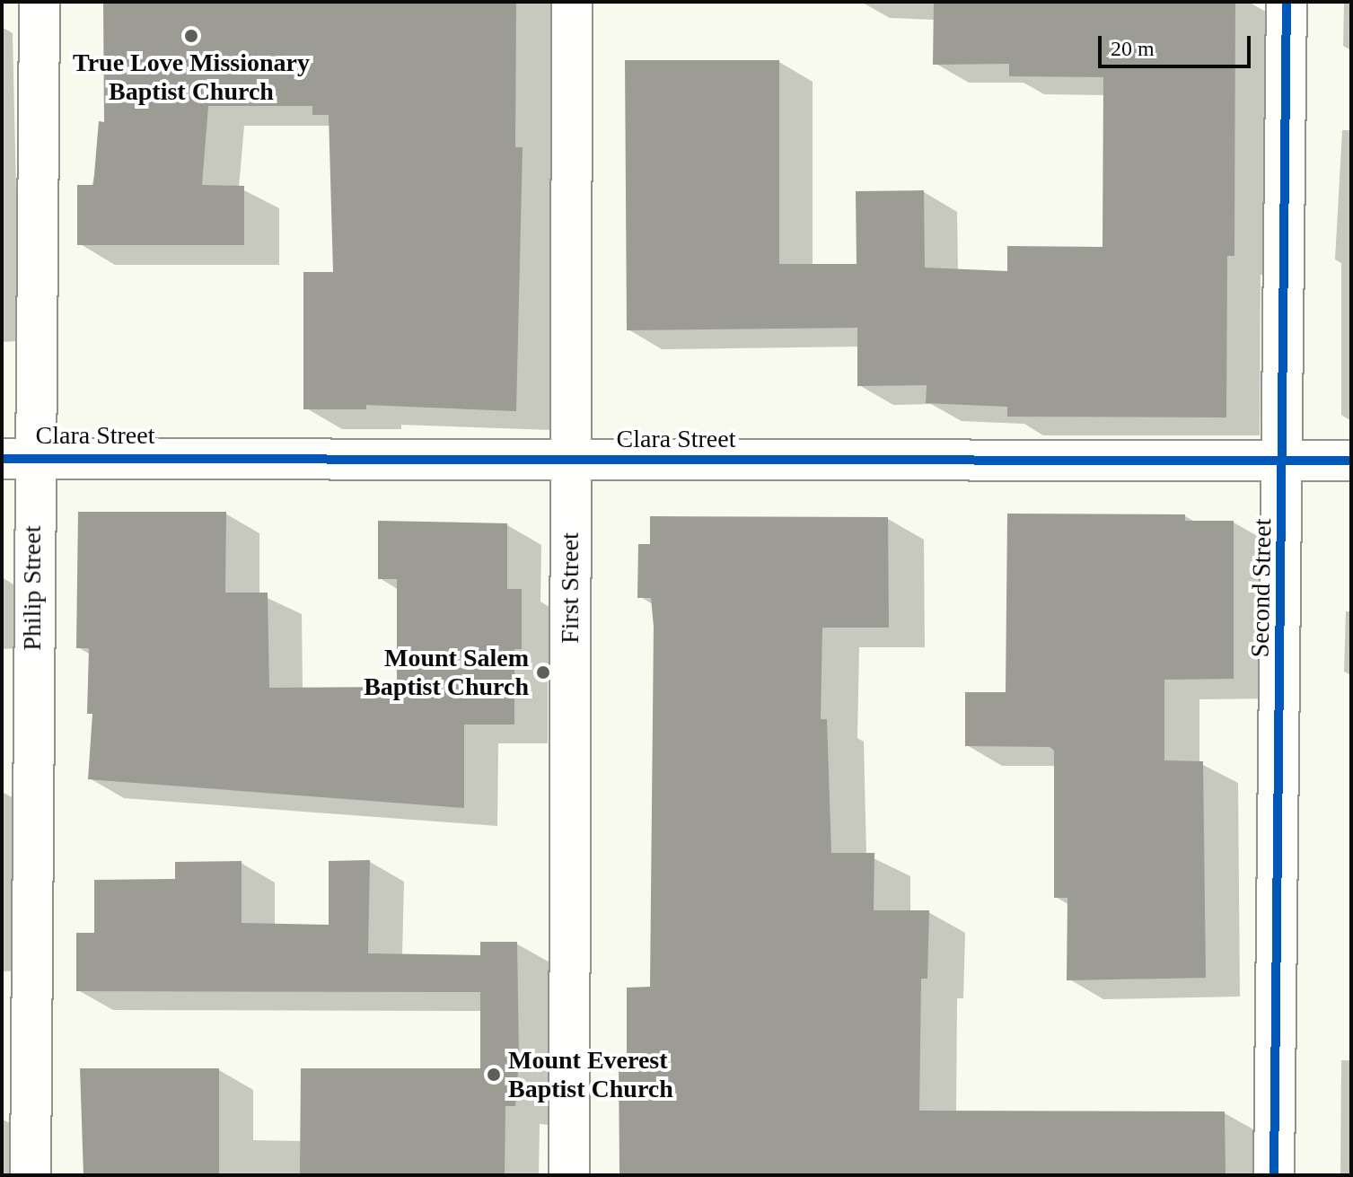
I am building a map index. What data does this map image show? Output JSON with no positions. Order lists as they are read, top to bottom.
{
  "streets": {
    "street": [
      "Clara Street",
      "Philip Street",
      "First Street",
      "Second Street"
    ]
  },
  "crossings": [
    ["Clara Street", "Philip Street"],
    ["Clara Street", "First Street"],
    ["Clara Street", "Second Street"]
  ],
  "places": ["True Love Missionary Baptist Church", "Mount Salem Baptist Church", "Mount Everest Baptist Church"],
  "scale_bar": "20 m"
}
